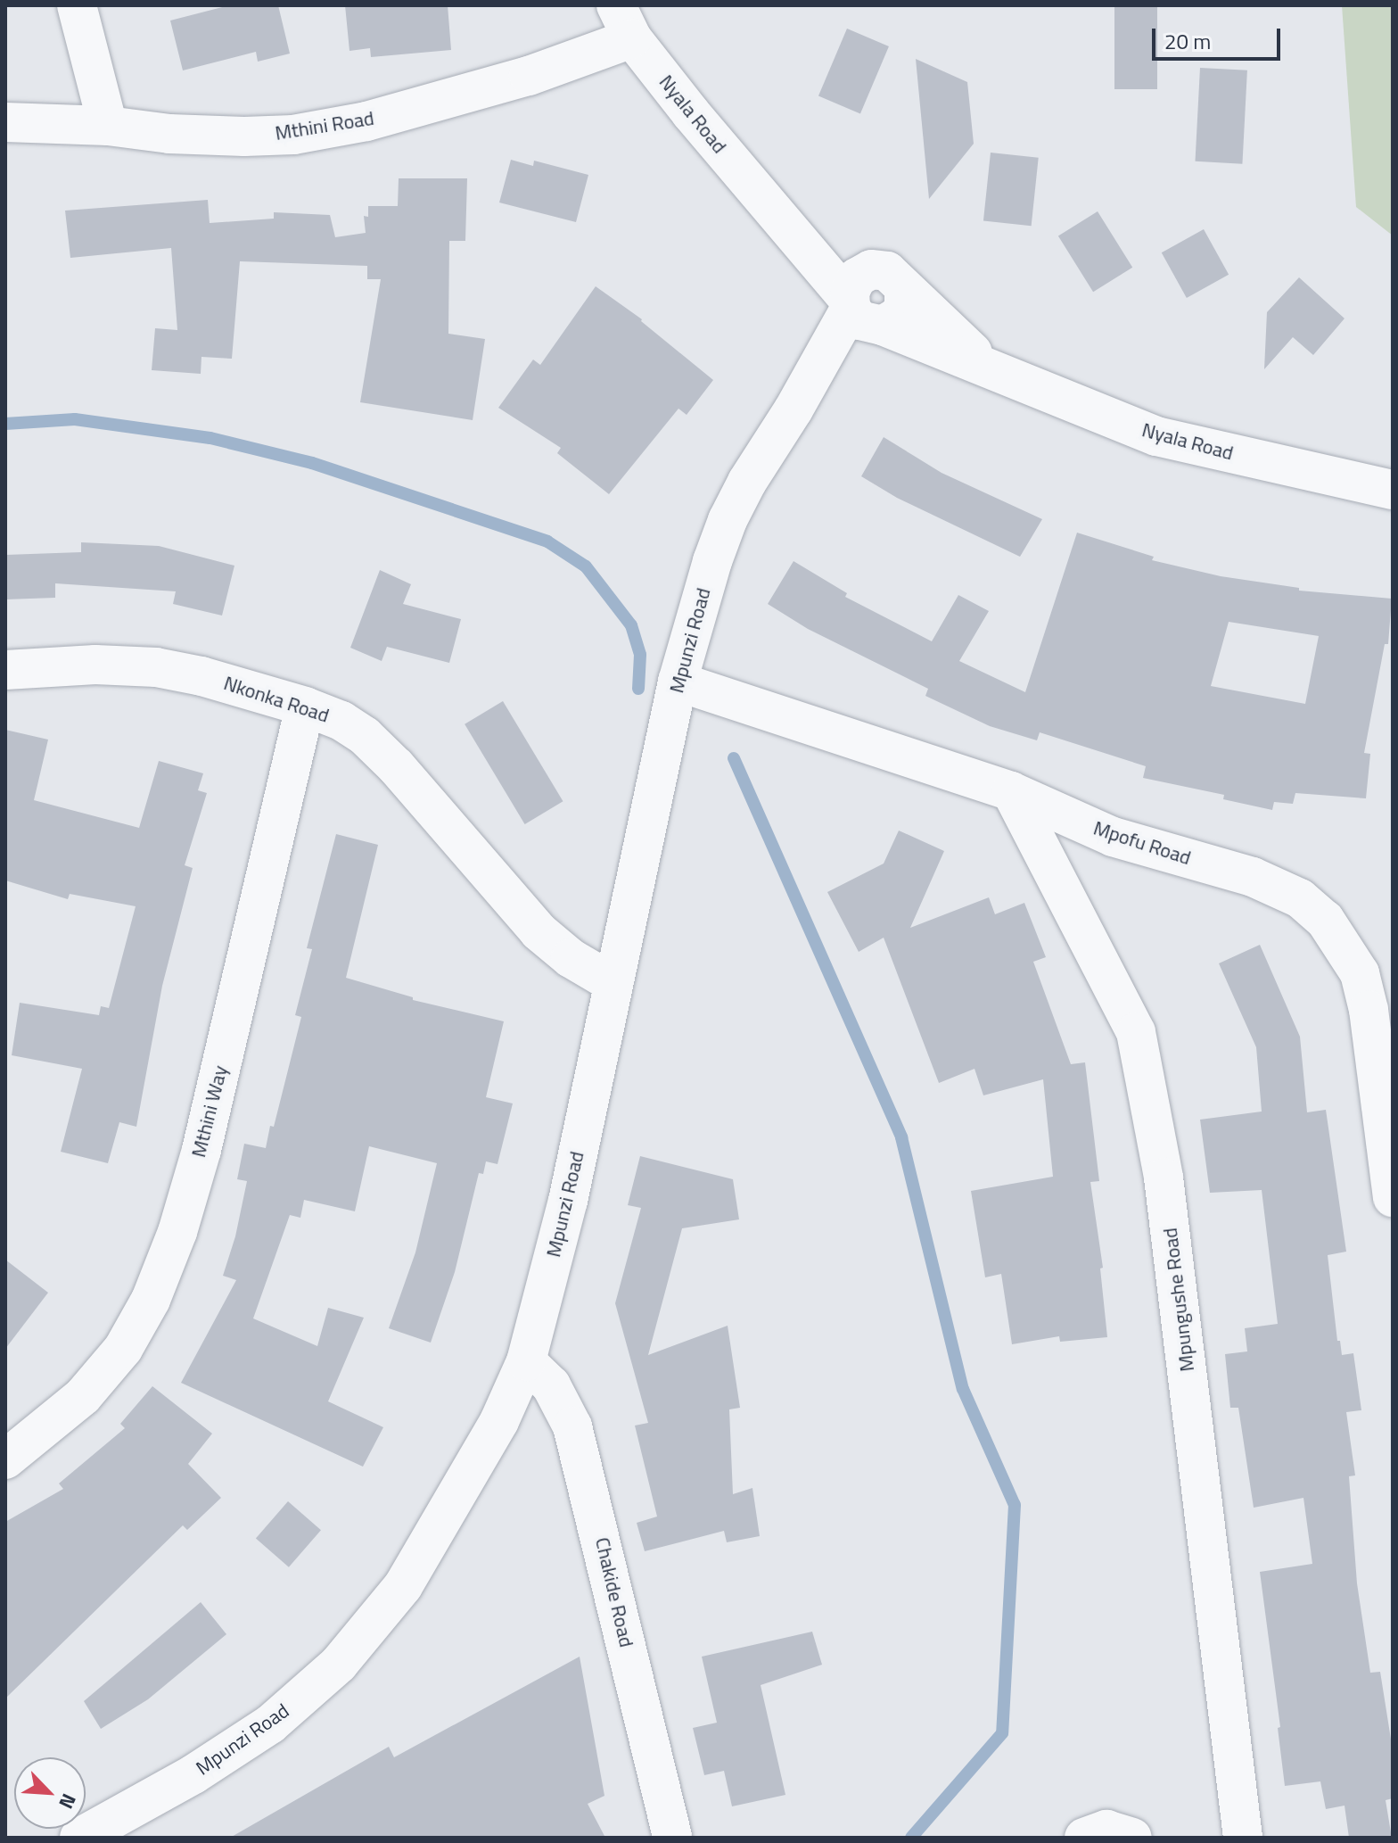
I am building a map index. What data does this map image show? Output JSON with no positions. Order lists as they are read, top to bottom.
{
  "streets": {
    "street": [
      "Nyala Road",
      "Mthini Road",
      "Mpunzi Road",
      "Nkonka Road",
      "Mpofu Road",
      "Mthini Way",
      "Mpungushe Road",
      "Chakide Road"
    ]
  },
  "crossings": [
    ["Nyala Road", "Mthini Road"],
    ["Nyala Road", "Mpunzi Road"],
    ["Mpunzi Road", "Nkonka Road"],
    ["Mpunzi Road", "Mpofu Road"],
    ["Mpunzi Road", "Chakide Road"],
    ["Nkonka Road", "Mthini Way"],
    ["Mpofu Road", "Mpungushe Road"]
  ],
  "scale_bar": "20 m",
  "north": "bottom right"
}
